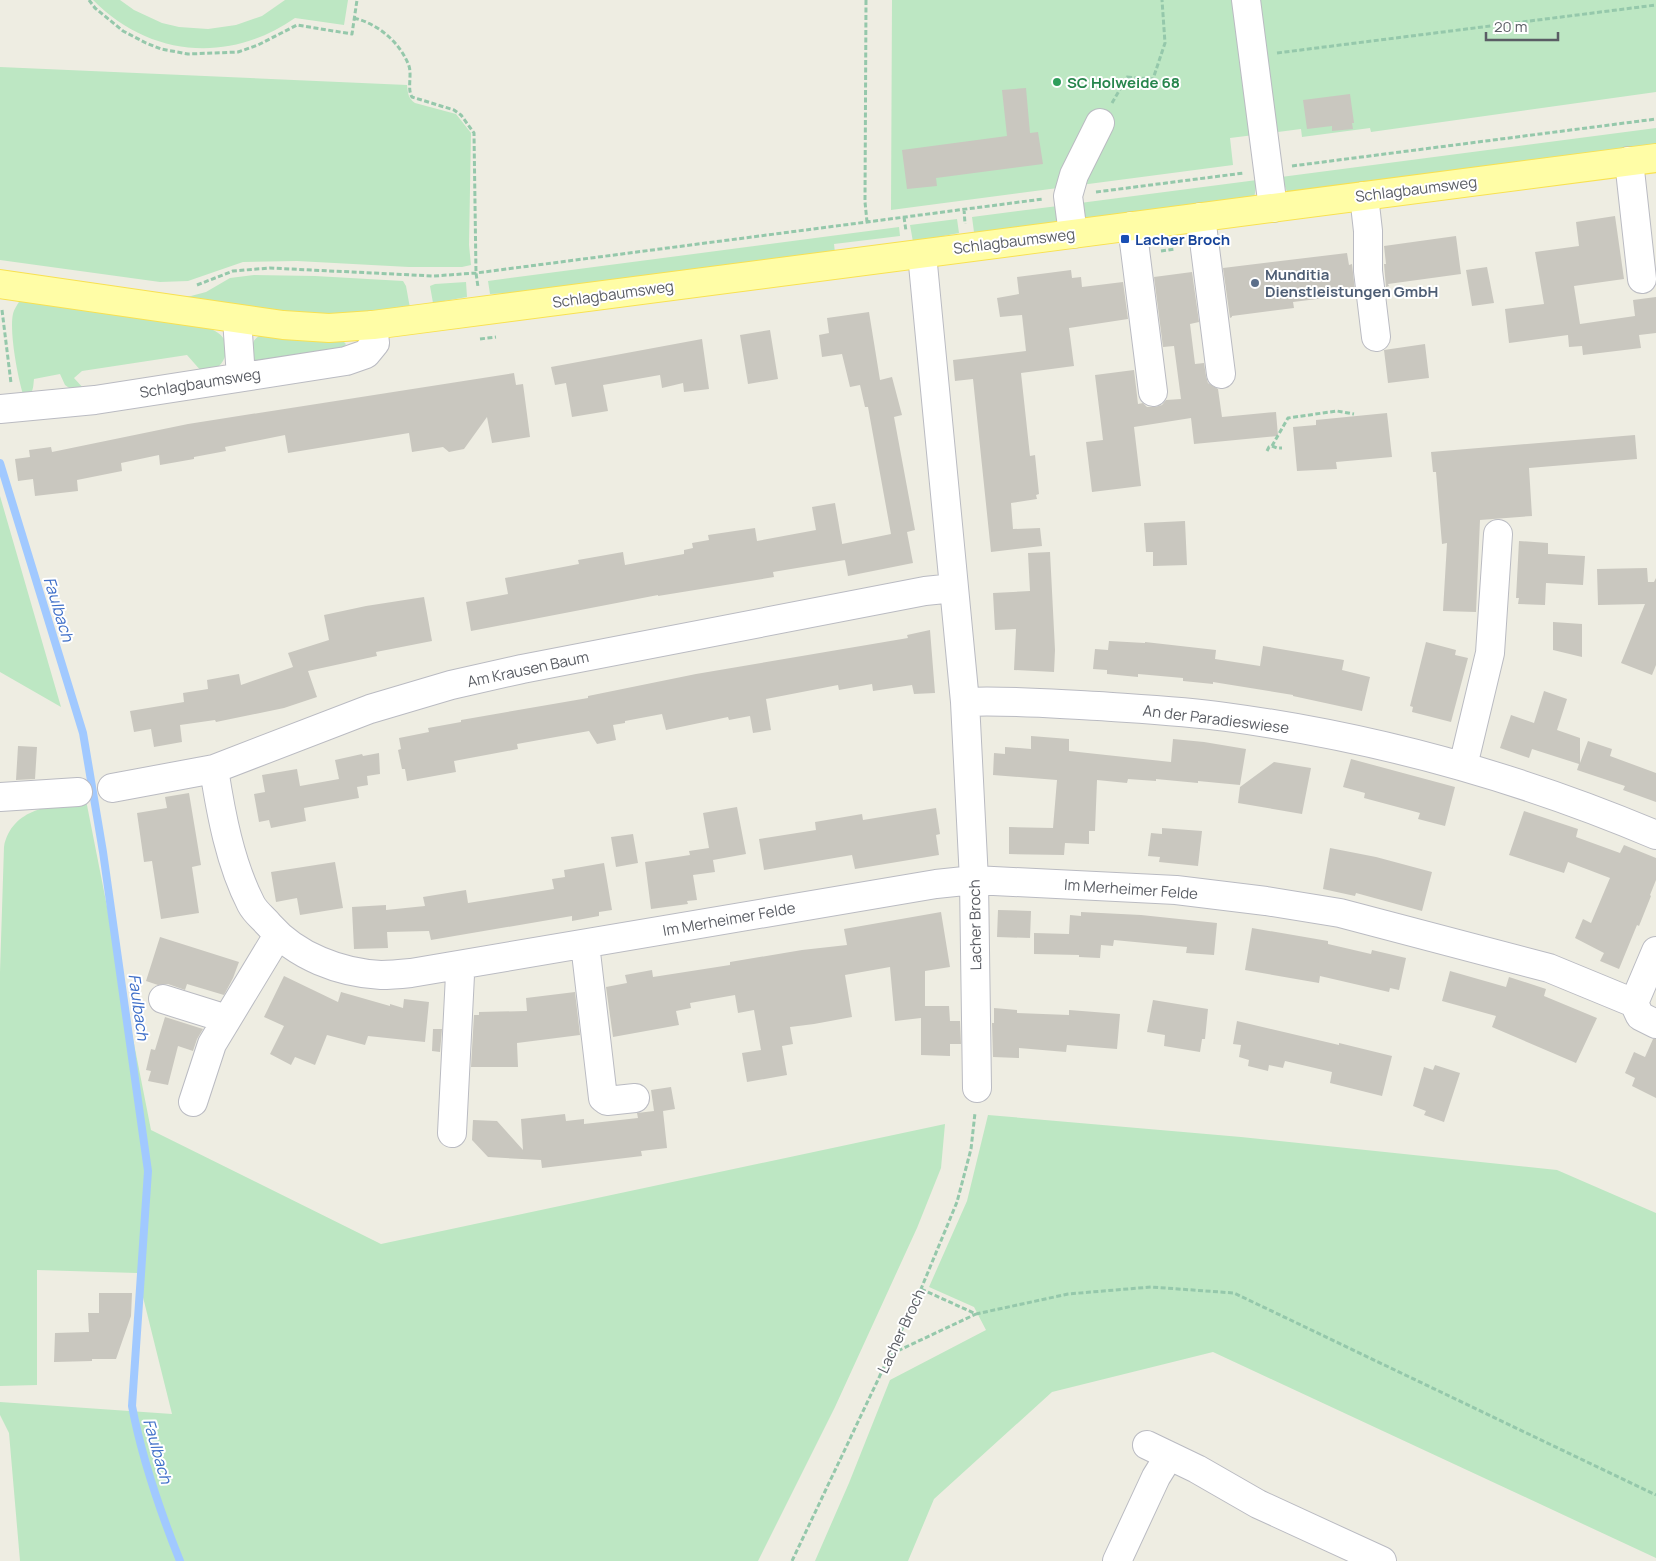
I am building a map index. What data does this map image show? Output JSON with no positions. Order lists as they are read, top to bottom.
{
  "streets": {
    "main road": ["Schlagbaumsweg"],
    "street": [
      "Am Krausen Baum",
      "An der Paradieswiese",
      "Im Merheimer Felde",
      "Lacher Broch"
    ]
  },
  "crossings": [
    ["Schlagbaumsweg", "Lacher Broch"],
    ["Am Krausen Baum", "Im Merheimer Felde"],
    ["Am Krausen Baum", "Lacher Broch"],
    ["An der Paradieswiese", "Lacher Broch"],
    ["Im Merheimer Felde", "Lacher Broch"]
  ],
  "water": ["Faulbach"],
  "places": {
    "other": ["SC Holweide 68", "Munditia Dienstleistungen GmbH"],
    "transit": ["Lacher Broch"]
  },
  "scale_bar": "20 m"
}
